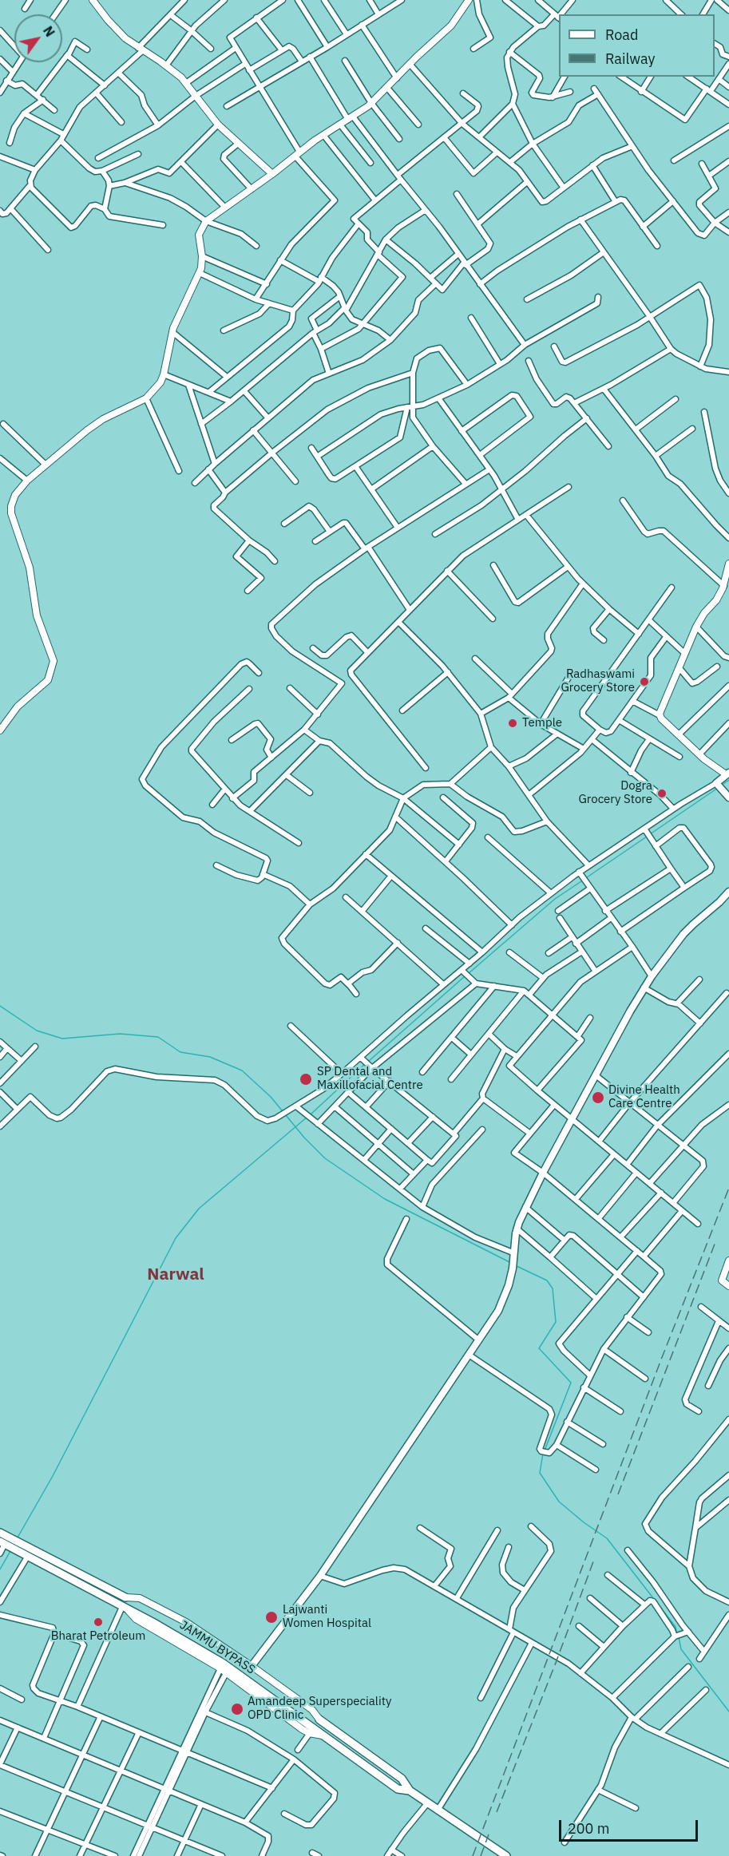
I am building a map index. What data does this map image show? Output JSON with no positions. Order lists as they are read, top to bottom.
{
  "streets": {
    "highway": ["JAMMU BYPASS"]
  },
  "districts": ["Narwal"],
  "places": [
    "Radhaswami Grocery Store",
    "Temple",
    "Dogra Grocery Store",
    "SP Dental and Maxillofacial Centre",
    "Divine Health Care Centre",
    "Lajwanti Women Hospital",
    "Bharat Petroleum",
    "Amandeep Superspeciality OPD Clinic"
  ],
  "legend": ["Road", "Railway"],
  "scale_bar": "200 m",
  "north": "top right"
}
